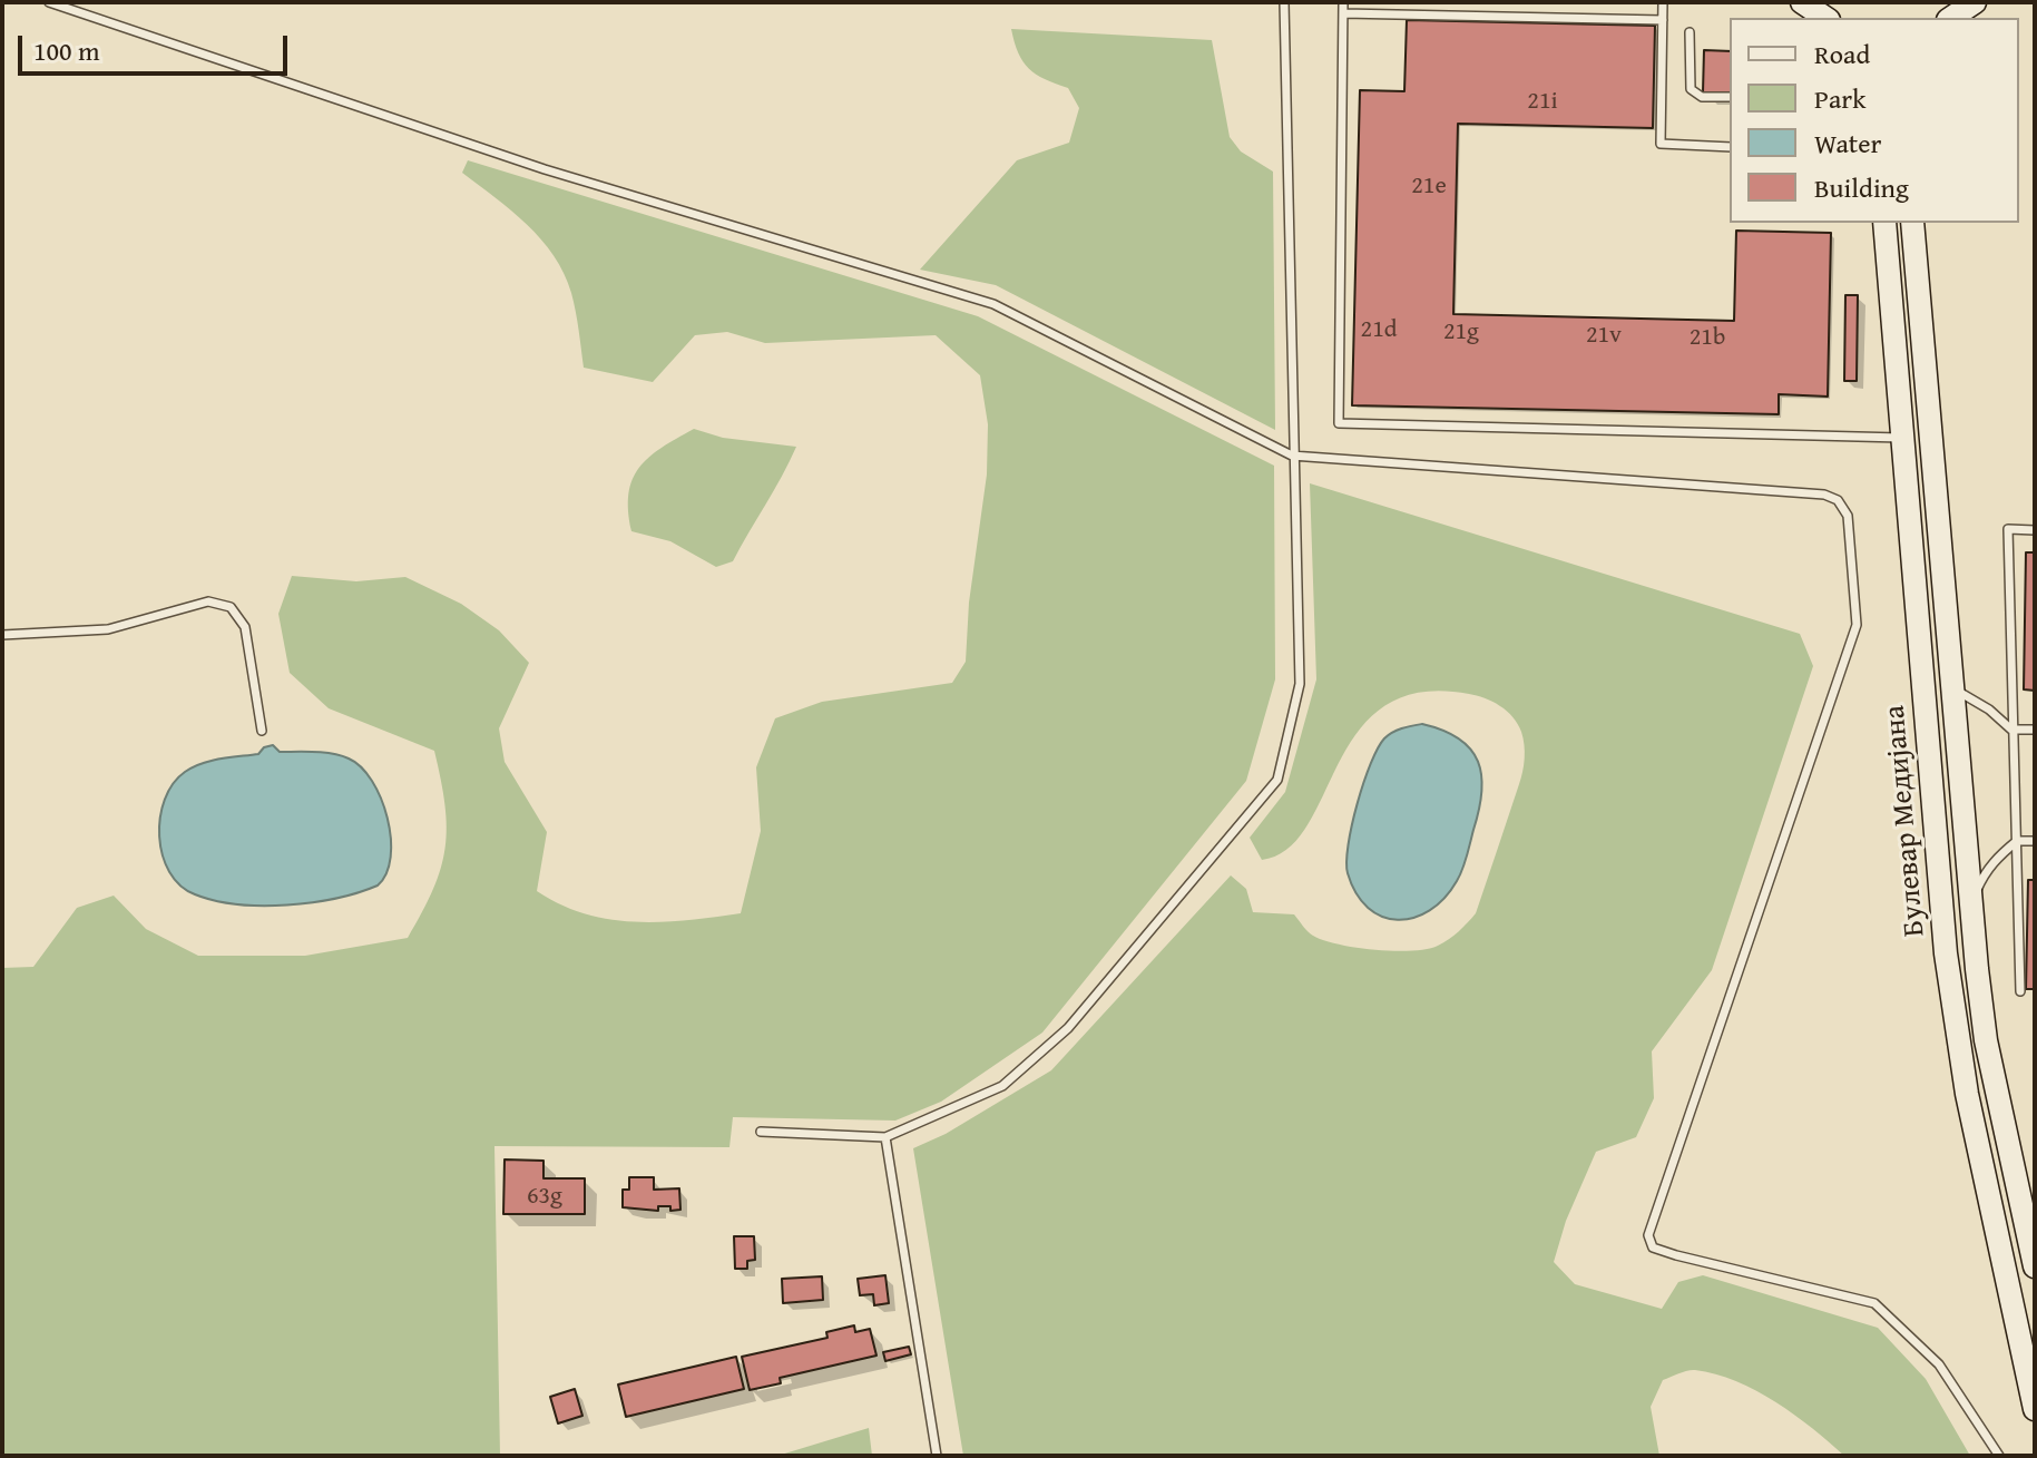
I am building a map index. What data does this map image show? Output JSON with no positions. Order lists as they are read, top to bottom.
{
  "streets": {
    "main road": ["Булевар Медијана"]
  },
  "house_numbers": [
    "21i",
    "21e",
    "21d",
    "21g",
    "21v",
    "21b",
    "63g"
  ],
  "legend": [
    "Road",
    "Park",
    "Water",
    "Building"
  ],
  "scale_bar": "100 m"
}
